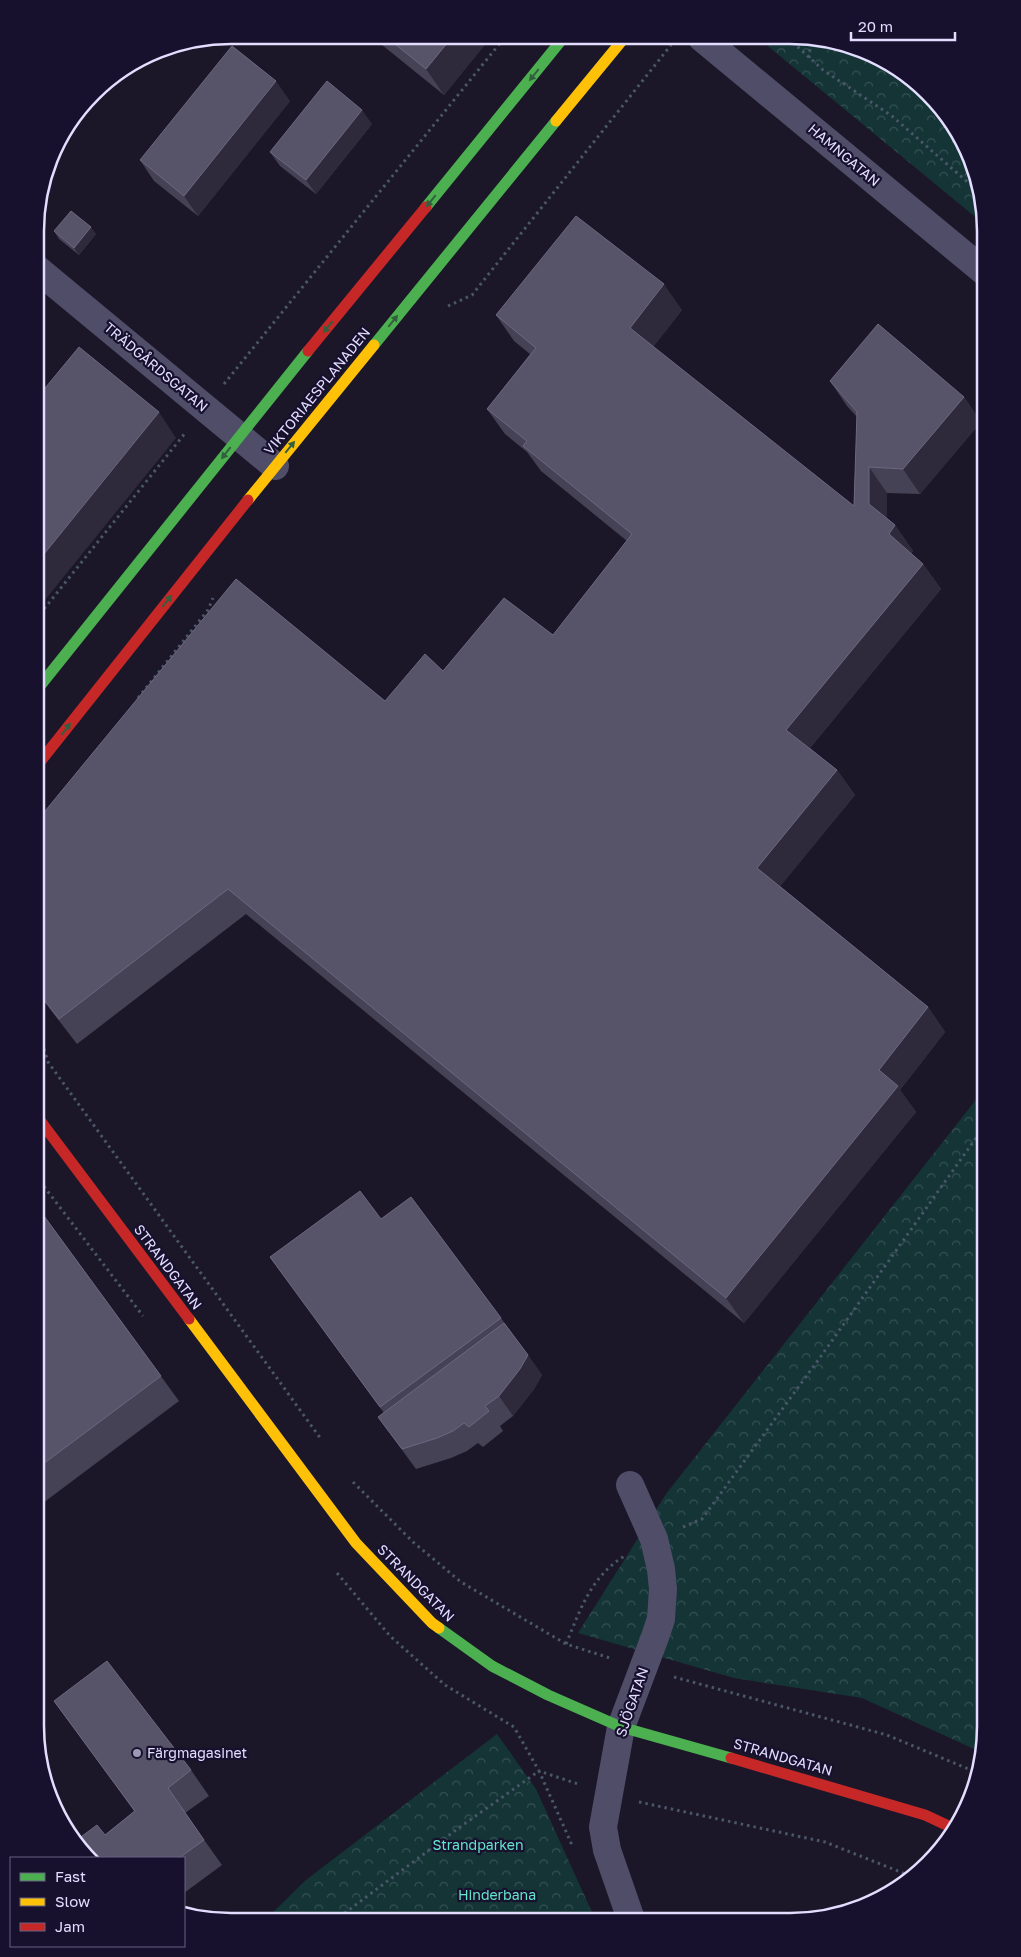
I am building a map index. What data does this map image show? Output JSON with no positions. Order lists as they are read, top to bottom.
{
  "streets": {
    "main road": ["VIKTORIAESPLANADEN", "STRANDGATAN"],
    "street": ["HAMNGATAN", "TRÄDGÅRDSGATAN", "SJÖGATAN"]
  },
  "crossings": [
    ["TRÄDGÅRDSGATAN", "VIKTORIAESPLANADEN"],
    ["STRANDGATAN", "SJÖGATAN"]
  ],
  "parks": ["Strandparken", "Hinderbana"],
  "places": ["Färgmagasinet"],
  "legend": ["Fast", "Slow", "Jam"],
  "scale_bar": "20 m"
}
